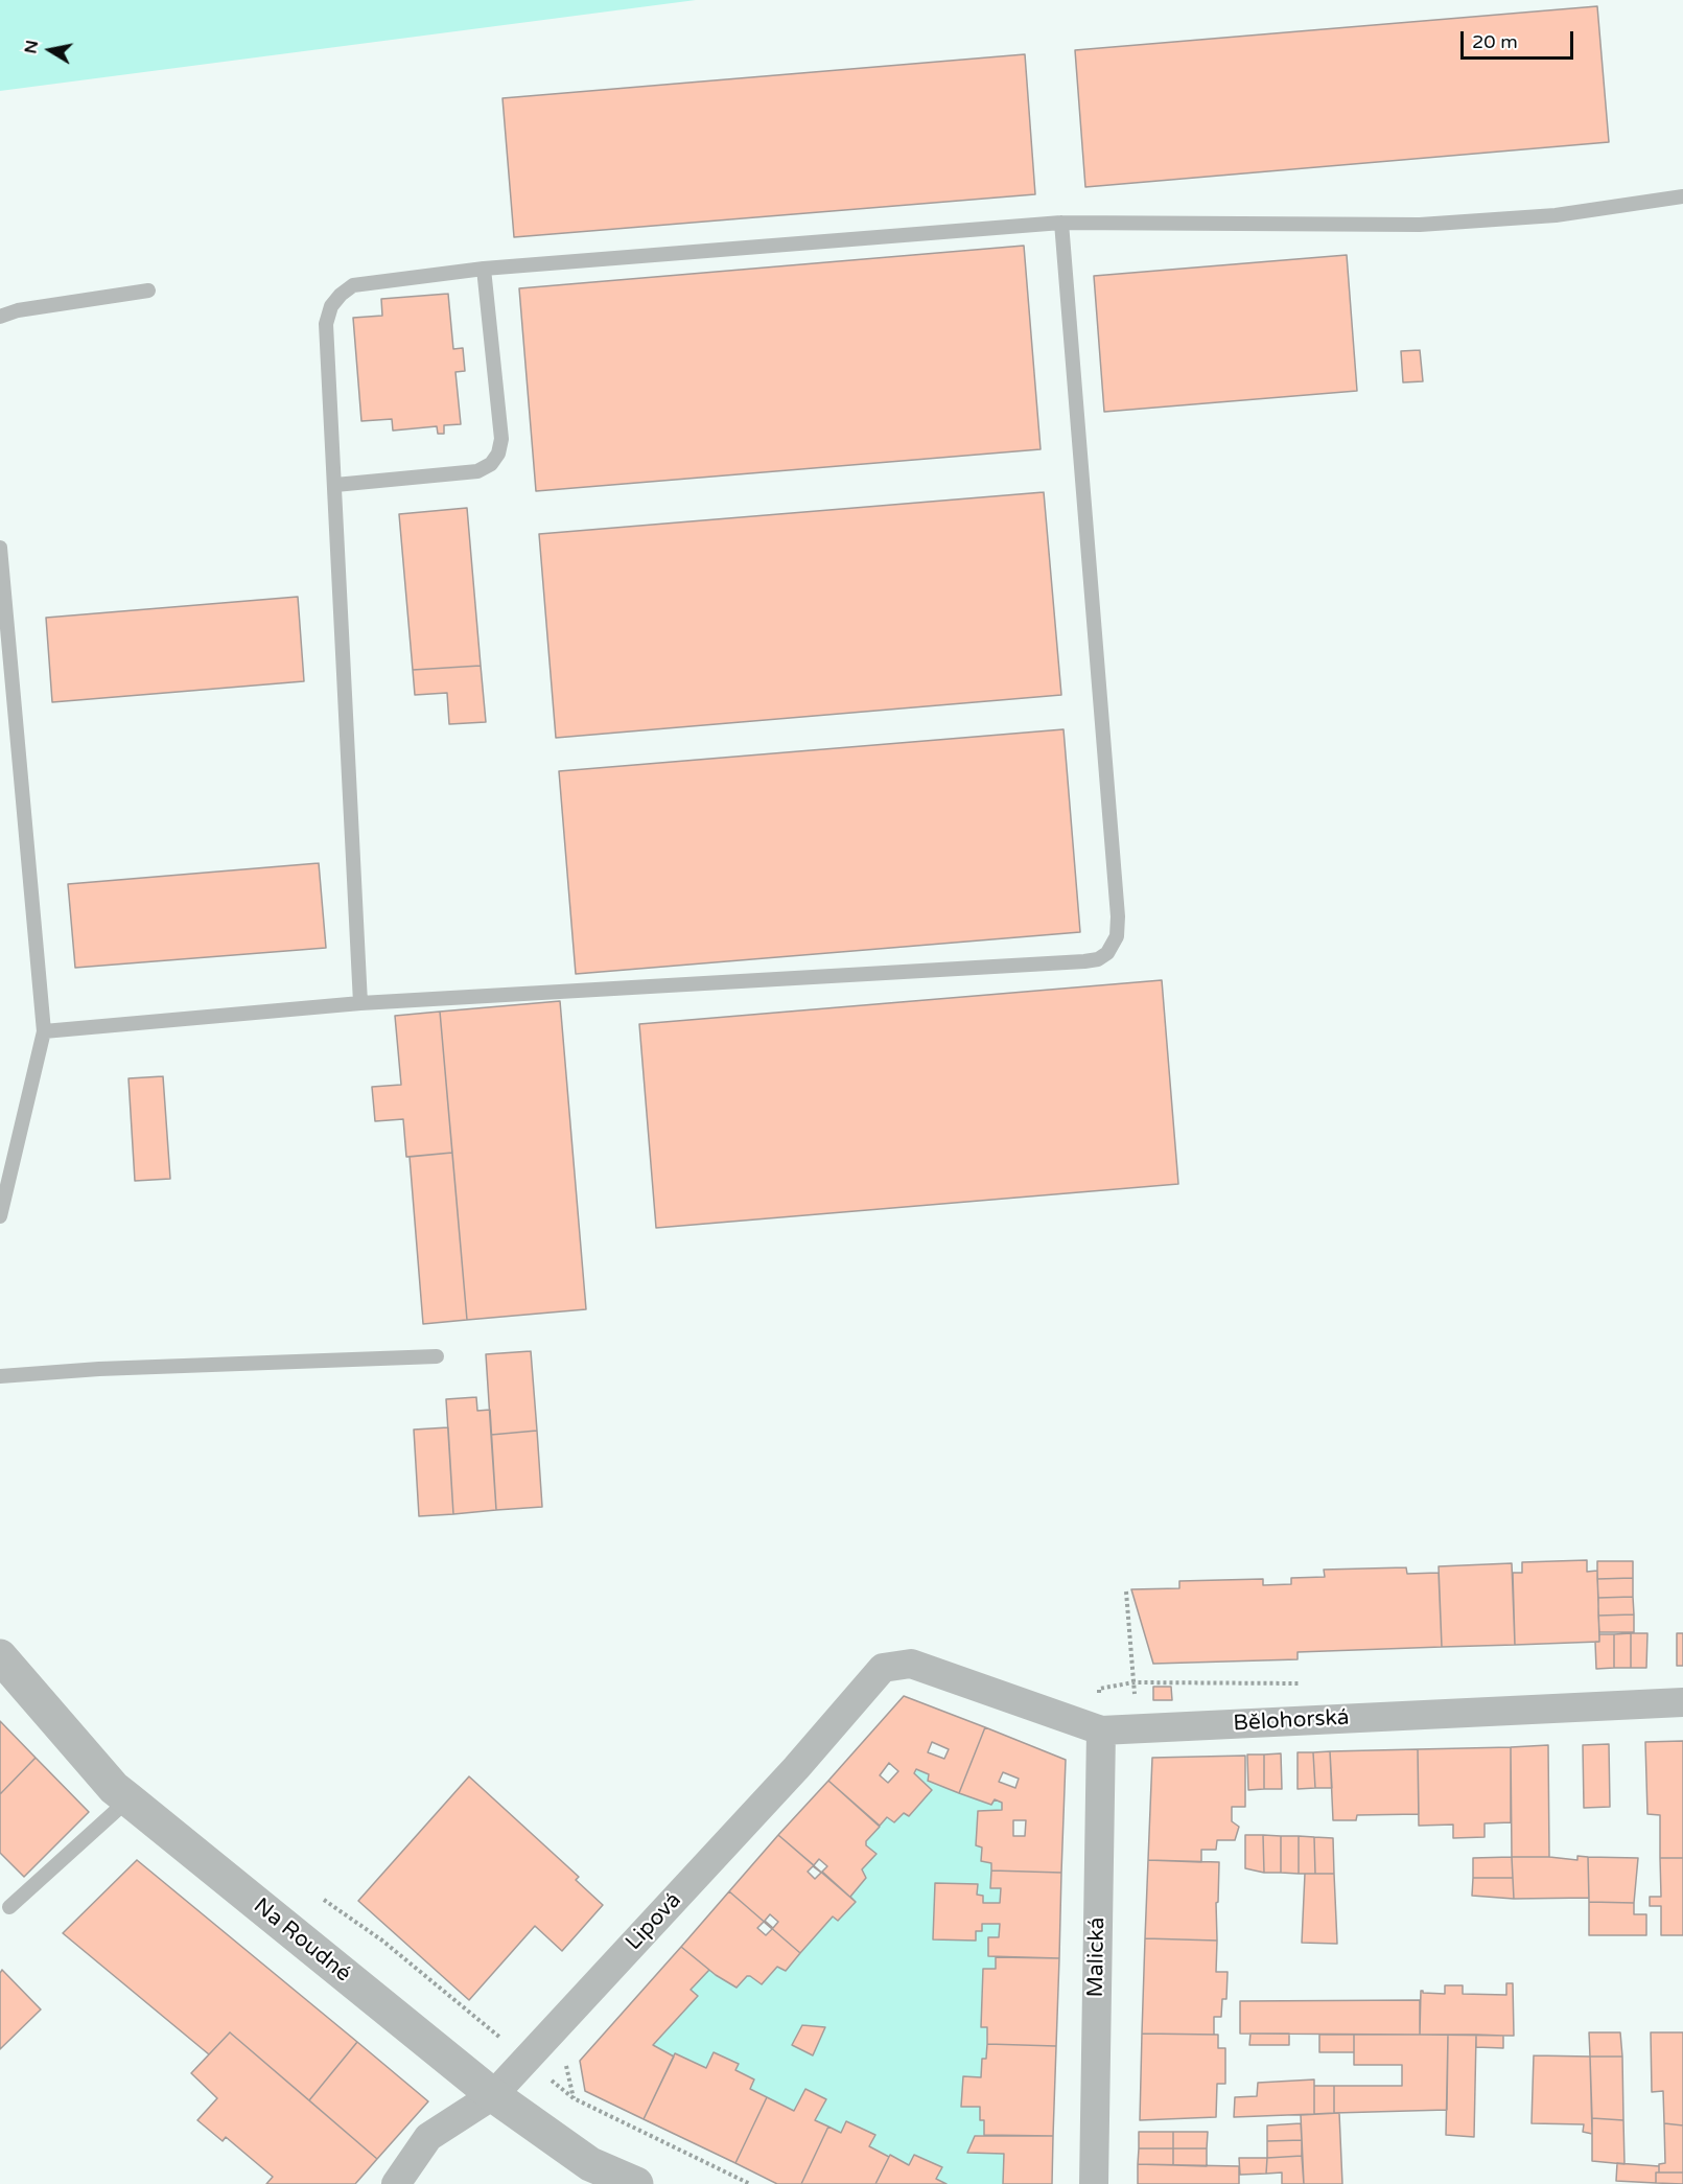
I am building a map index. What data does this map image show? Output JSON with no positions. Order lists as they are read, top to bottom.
{
  "streets": {
    "street": [
      "Bělohorská",
      "Lipová",
      "Na Roudné",
      "Malická"
    ]
  },
  "crossings": [
    ["Bělohorská", "Lipová"],
    ["Bělohorská", "Malická"],
    ["Lipová", "Na Roudné"]
  ],
  "scale_bar": "20 m",
  "north": "left"
}
